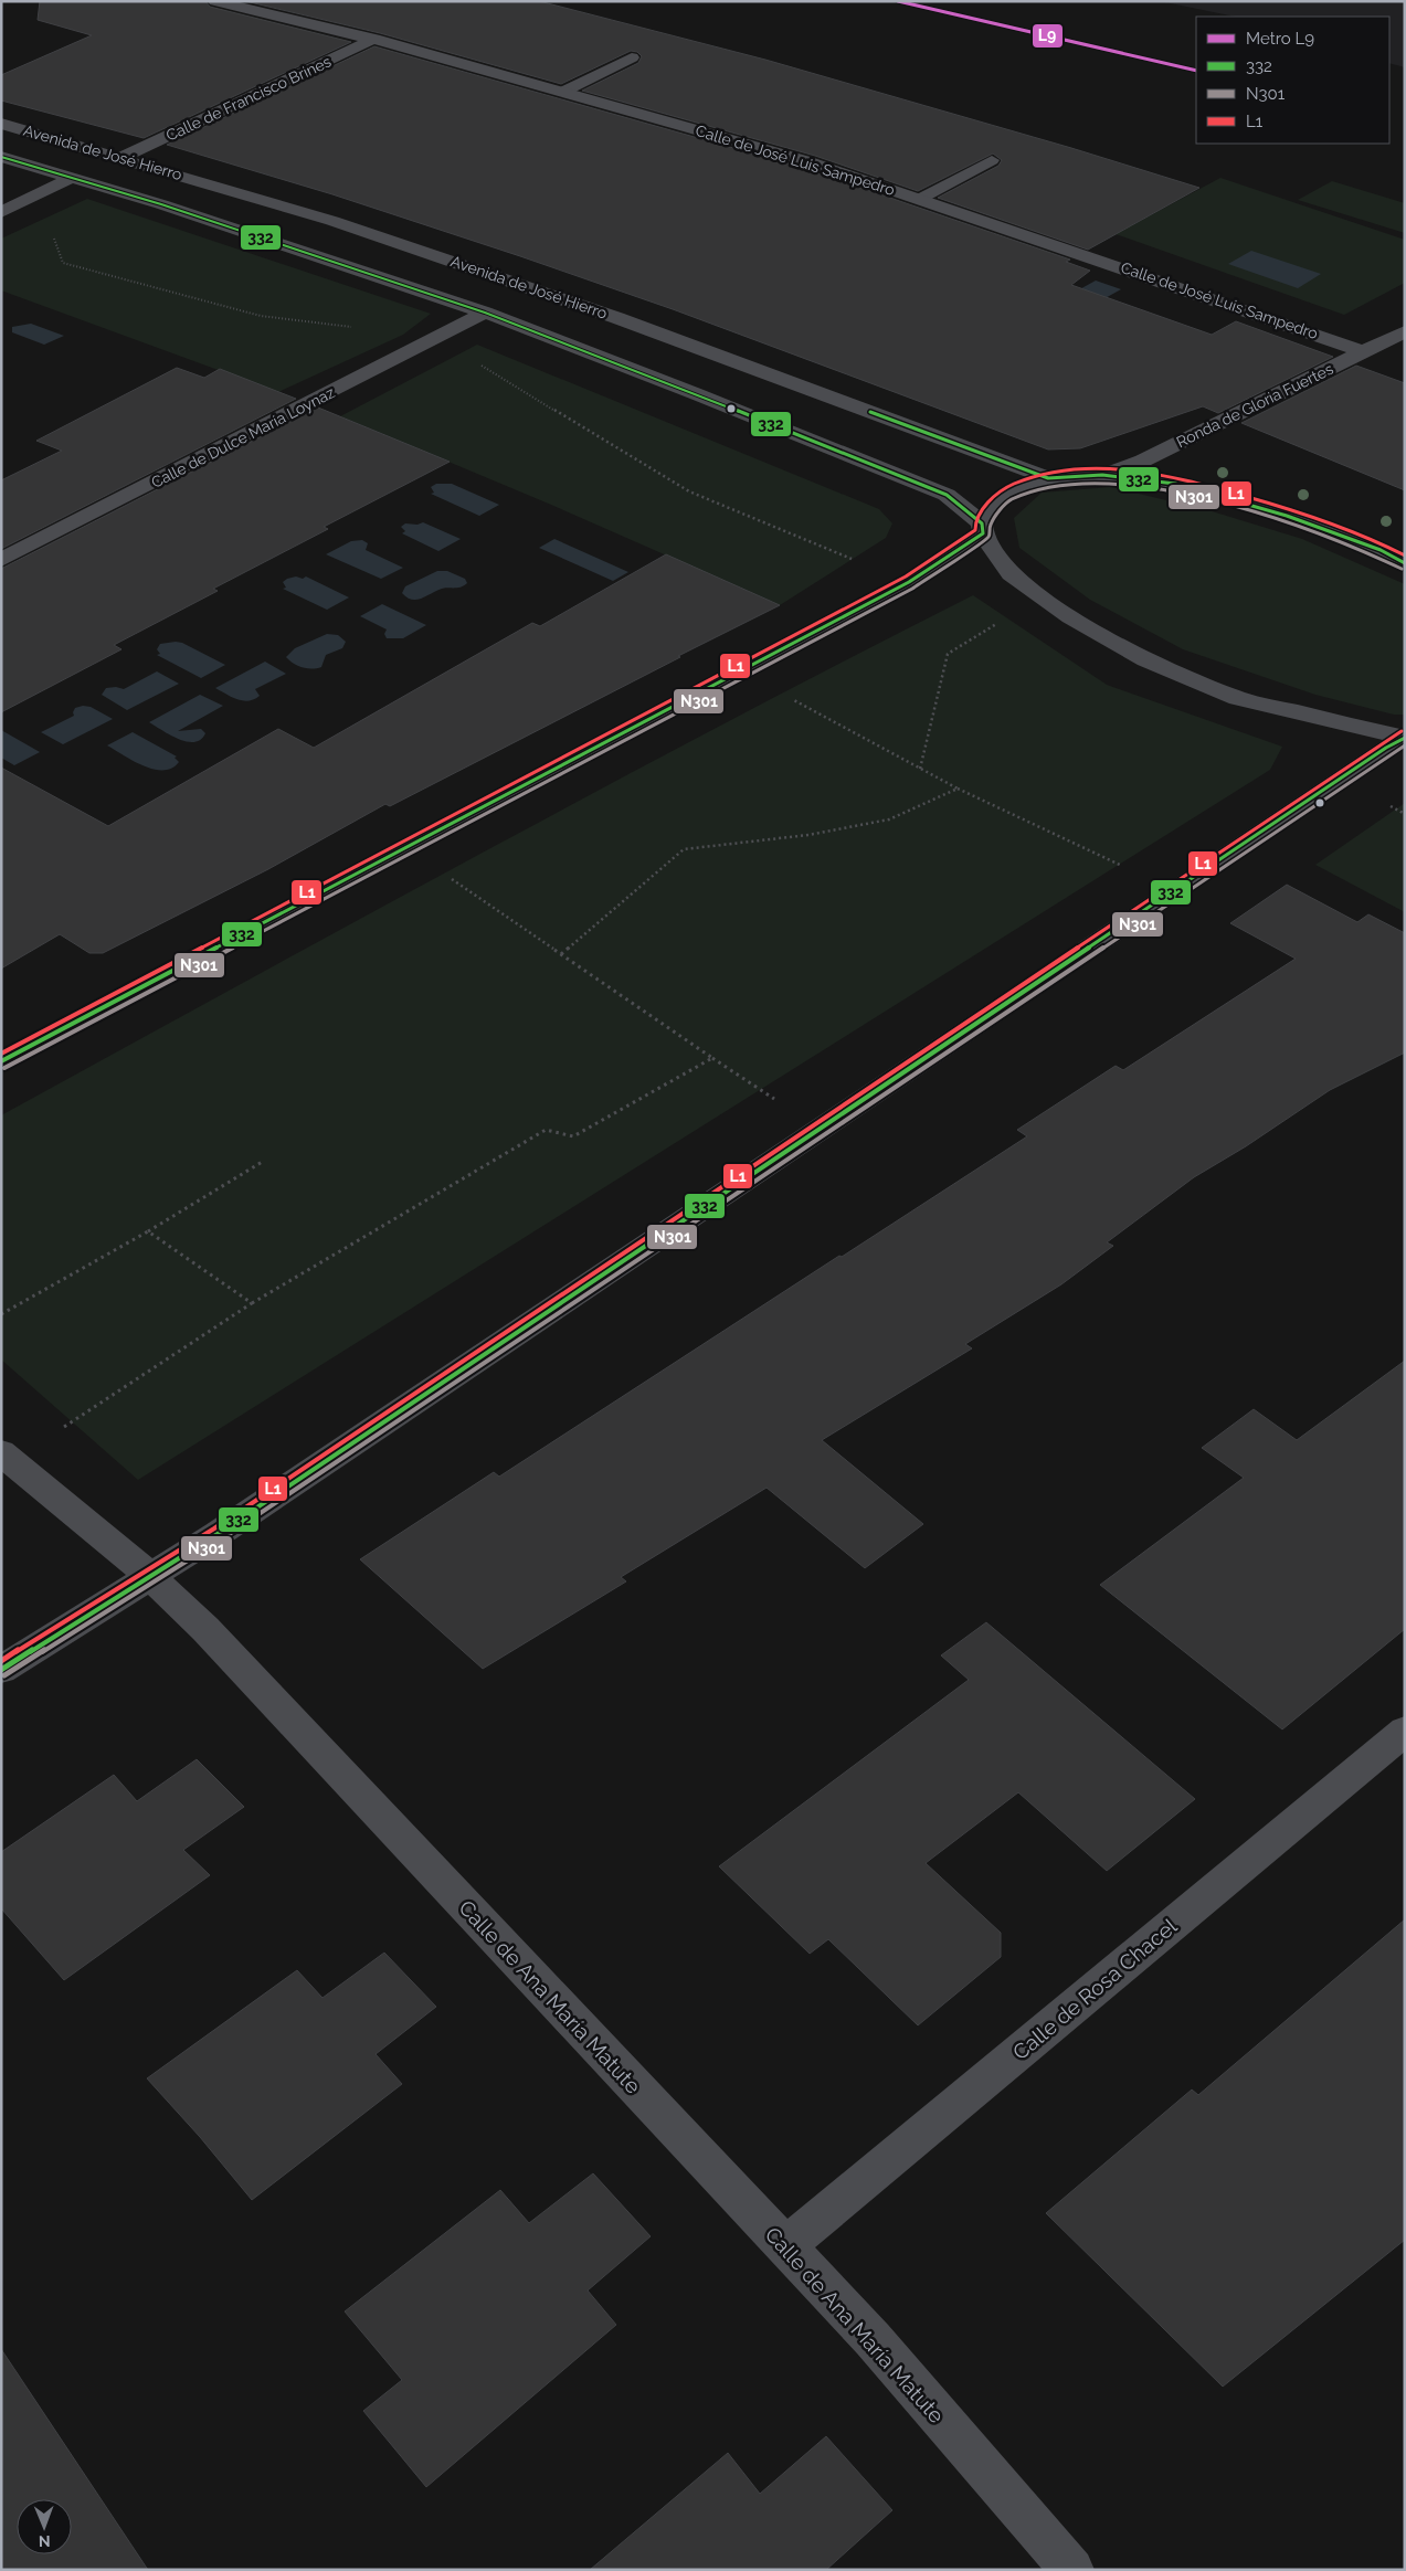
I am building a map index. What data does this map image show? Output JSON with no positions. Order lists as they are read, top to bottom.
{
  "streets": {
    "street": [
      "Calle de Francisco Brines",
      "Avenida de José Hierro",
      "Calle de José Luis Sampedro",
      "Ronda de Gloria Fuertes",
      "Calle de Dulce María Loynaz",
      "Calle de Rosa Chacel",
      "Calle de Ana María Matute"
    ]
  },
  "crossings": [
    ["Calle de Francisco Brines", "Avenida de José Hierro"],
    ["Calle de Francisco Brines", "Calle de José Luis Sampedro"],
    ["Avenida de José Hierro", "Calle de Dulce María Loynaz"],
    ["Calle de José Luis Sampedro", "Ronda de Gloria Fuertes"],
    ["Calle de Rosa Chacel", "Calle de Ana María Matute"]
  ],
  "lines": [
    "metro line L9",
    "transit line 332",
    "transit line L1",
    "transit line N301"
  ],
  "legend": [
    "Metro L9",
    "332",
    "N301",
    "L1"
  ],
  "north": "bottom"
}
